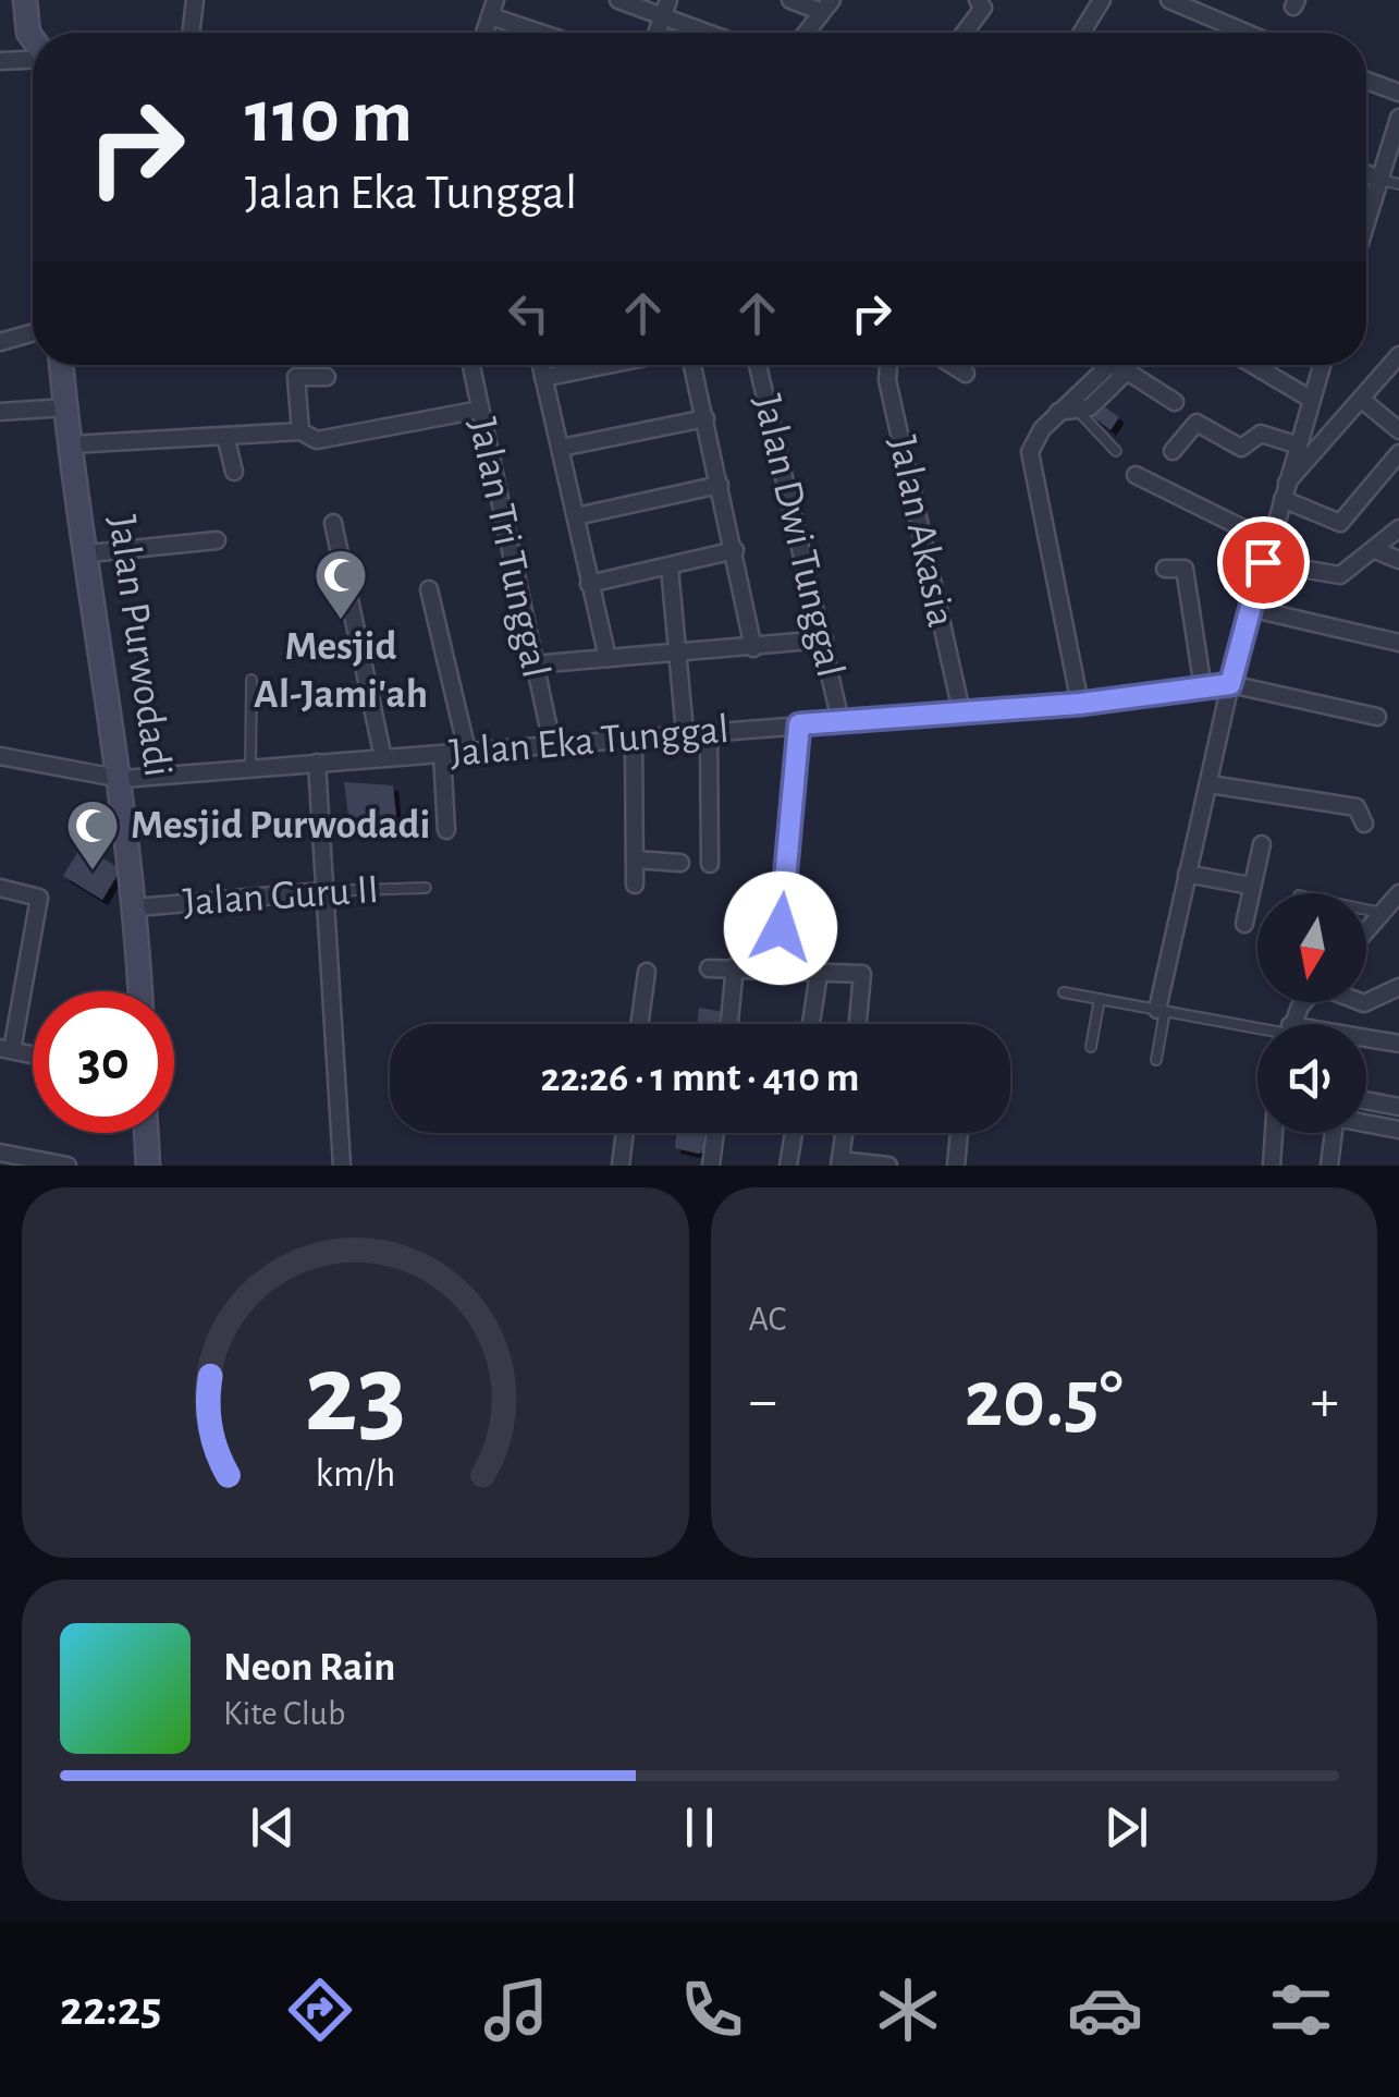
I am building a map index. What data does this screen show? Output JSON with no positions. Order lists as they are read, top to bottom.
{
  "streets": {
    "street": [
      "Jalan Akasia",
      "Jalan Dwi Tunggal",
      "Jalan Tri Tunggal",
      "Jalan Purwodadi",
      "Jalan Eka Tunggal",
      "Jalan Guru II"
    ]
  },
  "crossings": [
    ["Jalan Akasia", "Jalan Eka Tunggal"],
    ["Jalan Dwi Tunggal", "Jalan Eka Tunggal"],
    ["Jalan Tri Tunggal", "Jalan Eka Tunggal"],
    ["Jalan Purwodadi", "Jalan Eka Tunggal"],
    ["Jalan Purwodadi", "Jalan Guru II"]
  ],
  "places": {
    "mosque": ["Mesjid Al-Jami'ah", "Mesjid Purwodadi"]
  },
  "north": "bottom",
  "page": {
    "turn": ["110 m", "Jalan Eka Tunggal"],
    "limit": "30",
    "trip": "22:26 · 1 mnt · 410 m",
    "tile": "AC",
    "heat": ["−", "20.5°", "+"],
    "song": ["Neon Rain", "Kite Club"],
    "tabs": "22:25",
    "gauge": ["23", "km/h"]
  }
}
